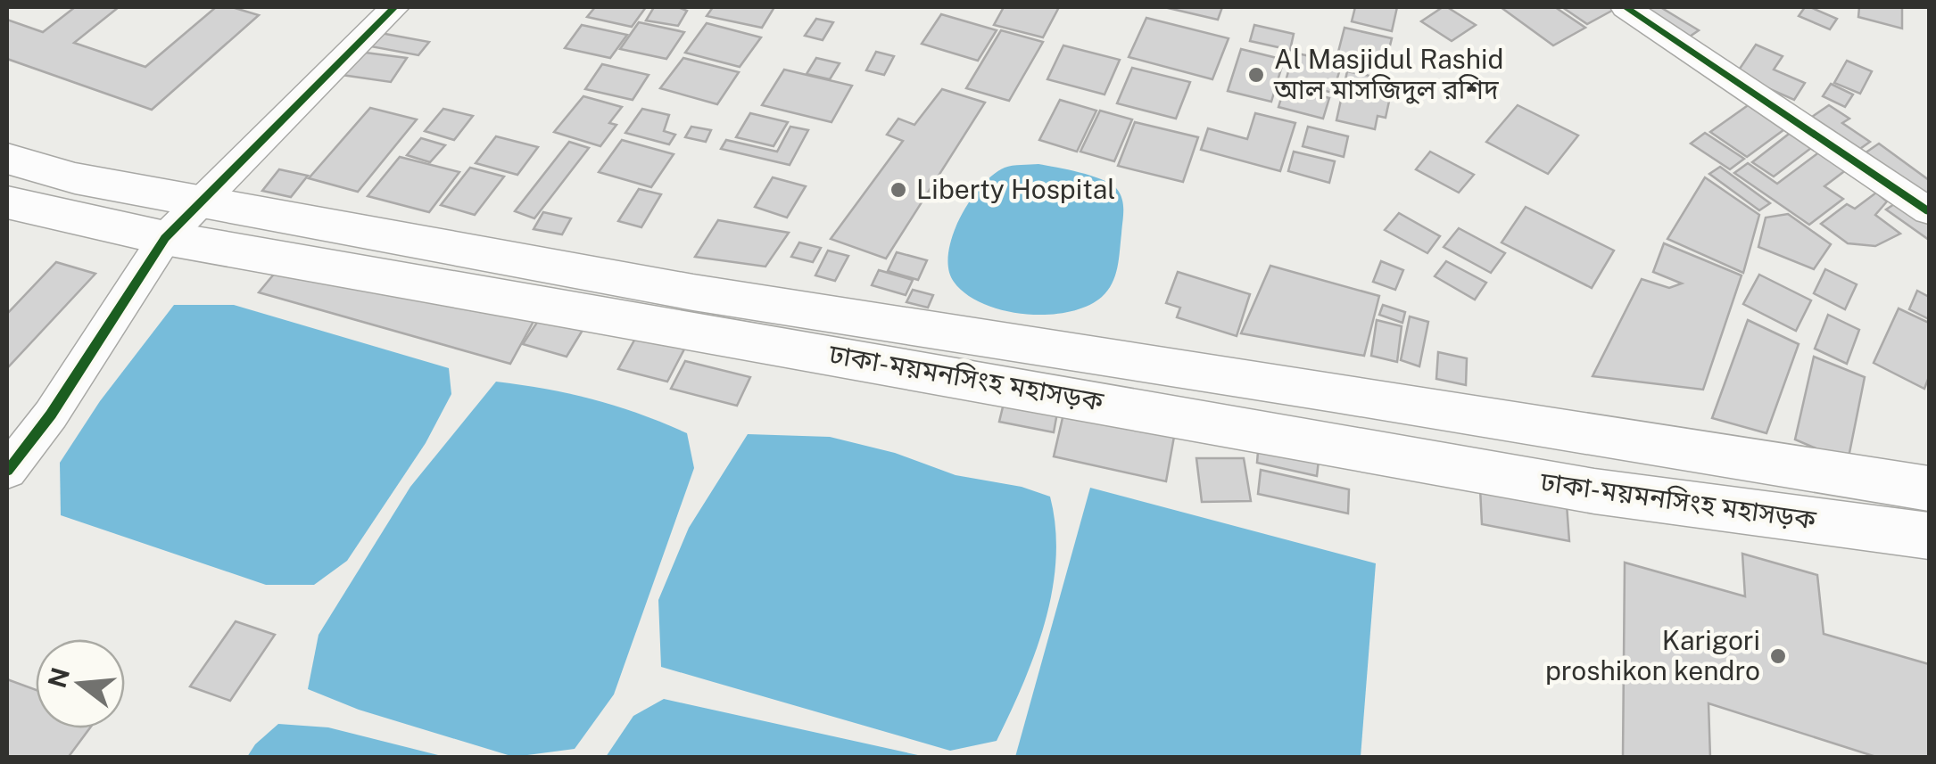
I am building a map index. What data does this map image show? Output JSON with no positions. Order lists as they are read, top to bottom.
{
  "streets": {
    "main road": ["ঢাকা-ময়মনসিংহ মহাসড়ক"]
  },
  "places": ["Al Masjidul Rashid আল মাসজিদুল রশিদ", "Liberty Hospital", "Karigori proshikon kendro"],
  "north": "left"
}
